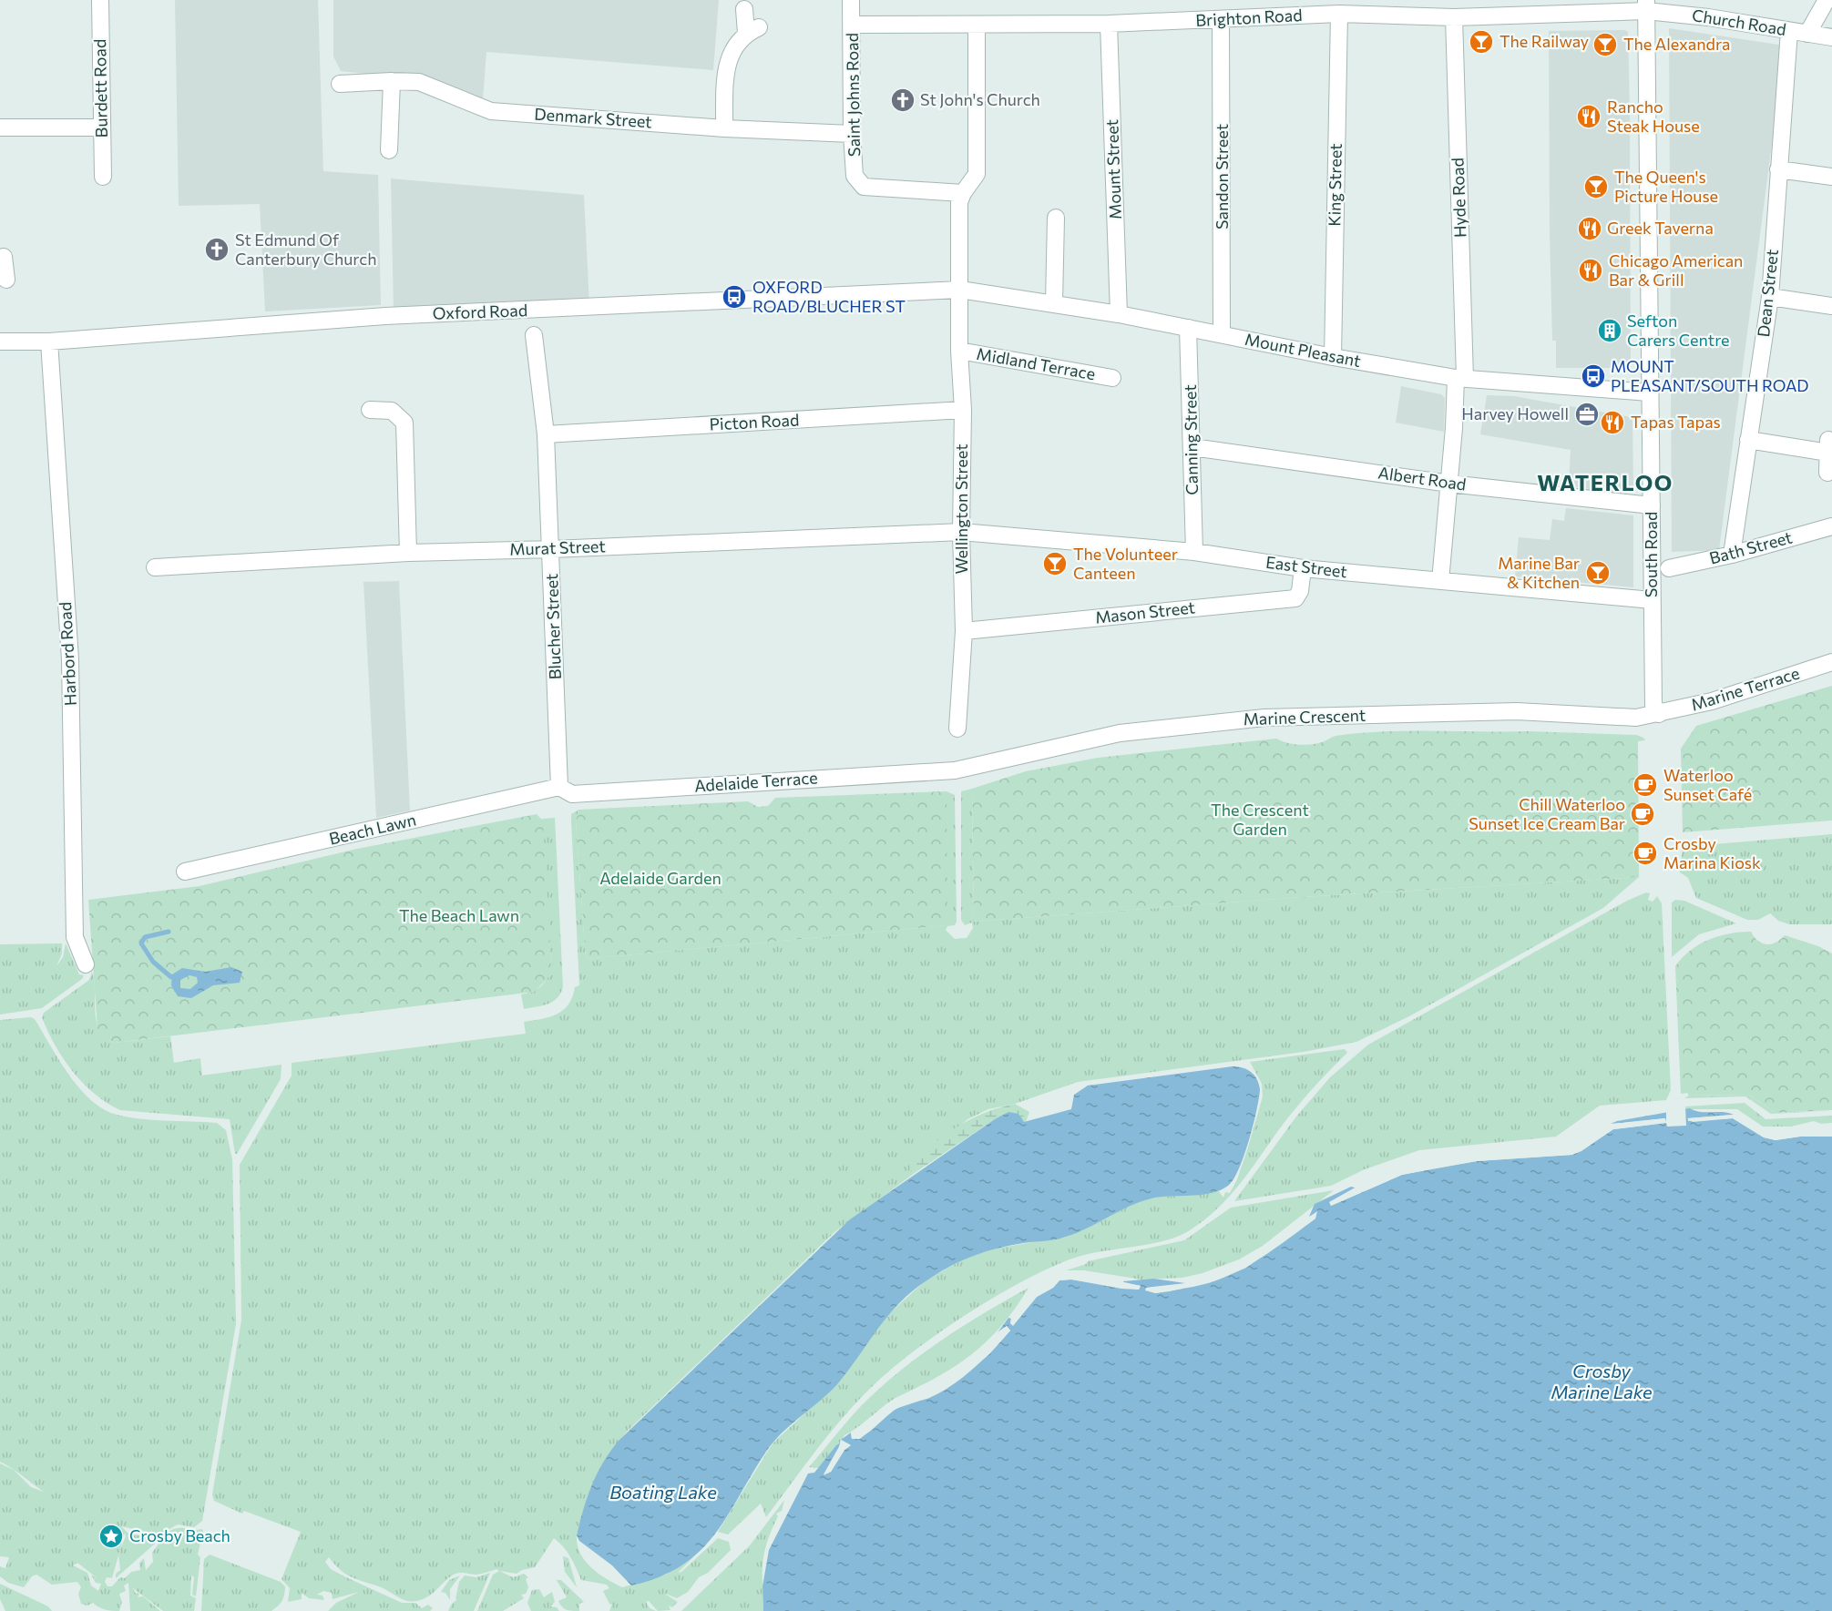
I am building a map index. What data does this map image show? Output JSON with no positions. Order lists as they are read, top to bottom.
{
  "streets": {
    "street": [
      "Brighton Road",
      "Church Road",
      "Burdett Road",
      "Saint Johns Road",
      "Denmark Street",
      "Mount Street",
      "Sandon Street",
      "King Street",
      "Hyde Road",
      "Dean Street",
      "Oxford Road",
      "Mount Pleasant",
      "Midland Terrace",
      "Picton Road",
      "Canning Street",
      "Albert Road",
      "Wellington Street",
      "Murat Street",
      "Bath Street",
      "South Road",
      "East Street",
      "Mason Street",
      "Blucher Street",
      "Harbord Road",
      "Marine Terrace",
      "Marine Crescent",
      "Adelaide Terrace",
      "Beach Lawn"
    ]
  },
  "crossings": [
    ["Brighton Road", "Church Road"],
    ["Brighton Road", "Saint Johns Road"],
    ["Brighton Road", "Mount Street"],
    ["Brighton Road", "Sandon Street"],
    ["Brighton Road", "King Street"],
    ["Brighton Road", "Hyde Road"],
    ["Brighton Road", "South Road"],
    ["Church Road", "Dean Street"],
    ["Church Road", "South Road"],
    ["Saint Johns Road", "Denmark Street"],
    ["Mount Street", "Mount Pleasant"],
    ["Sandon Street", "Mount Pleasant"],
    ["King Street", "Mount Pleasant"],
    ["Hyde Road", "Mount Pleasant"],
    ["Hyde Road", "Albert Road"],
    ["Hyde Road", "East Street"],
    ["Dean Street", "Bath Street"],
    ["Oxford Road", "Mount Pleasant"],
    ["Oxford Road", "Wellington Street"],
    ["Oxford Road", "Harbord Road"],
    ["Mount Pleasant", "Canning Street"],
    ["Mount Pleasant", "Wellington Street"],
    ["Mount Pleasant", "South Road"],
    ["Midland Terrace", "Wellington Street"],
    ["Picton Road", "Wellington Street"],
    ["Picton Road", "Blucher Street"],
    ["Canning Street", "Albert Road"],
    ["Canning Street", "East Street"],
    ["Albert Road", "South Road"],
    ["Wellington Street", "Murat Street"],
    ["Wellington Street", "East Street"],
    ["Wellington Street", "Mason Street"],
    ["Murat Street", "East Street"],
    ["Murat Street", "Blucher Street"],
    ["South Road", "East Street"],
    ["South Road", "Marine Terrace"],
    ["South Road", "Marine Crescent"],
    ["East Street", "Mason Street"],
    ["Blucher Street", "Adelaide Terrace"],
    ["Blucher Street", "Beach Lawn"],
    ["Marine Terrace", "Marine Crescent"],
    ["Marine Crescent", "Adelaide Terrace"],
    ["Adelaide Terrace", "Beach Lawn"]
  ],
  "districts": ["WATERLOO"],
  "water": ["Crosby Marine Lake", "Boating Lake"],
  "parks": ["The Crescent Garden", "Adelaide Garden", "The Beach Lawn"],
  "places": {
    "bar": [
      "The Railway",
      "The Alexandra",
      "The Queen's Picture House",
      "The Volunteer Canteen",
      "Marine Bar & Kitchen"
    ],
    "church": ["St John's Church", "St Edmund Of Canterbury Church"],
    "restaurant": [
      "Rancho Steak House",
      "Greek Taverna",
      "Chicago American Bar & Grill",
      "Tapas Tapas"
    ],
    "bus stop": ["OXFORD ROAD/BLUCHER ST", "MOUNT PLEASANT/SOUTH ROAD"],
    "building": ["Sefton Carers Centre"],
    "office": ["Harvey Howell"],
    "cafe": ["Waterloo Sunset Café", "Chill Waterloo Sunset Ice Cream Bar", "Crosby Marina Kiosk"],
    "place": ["Crosby Beach"]
  }
}
